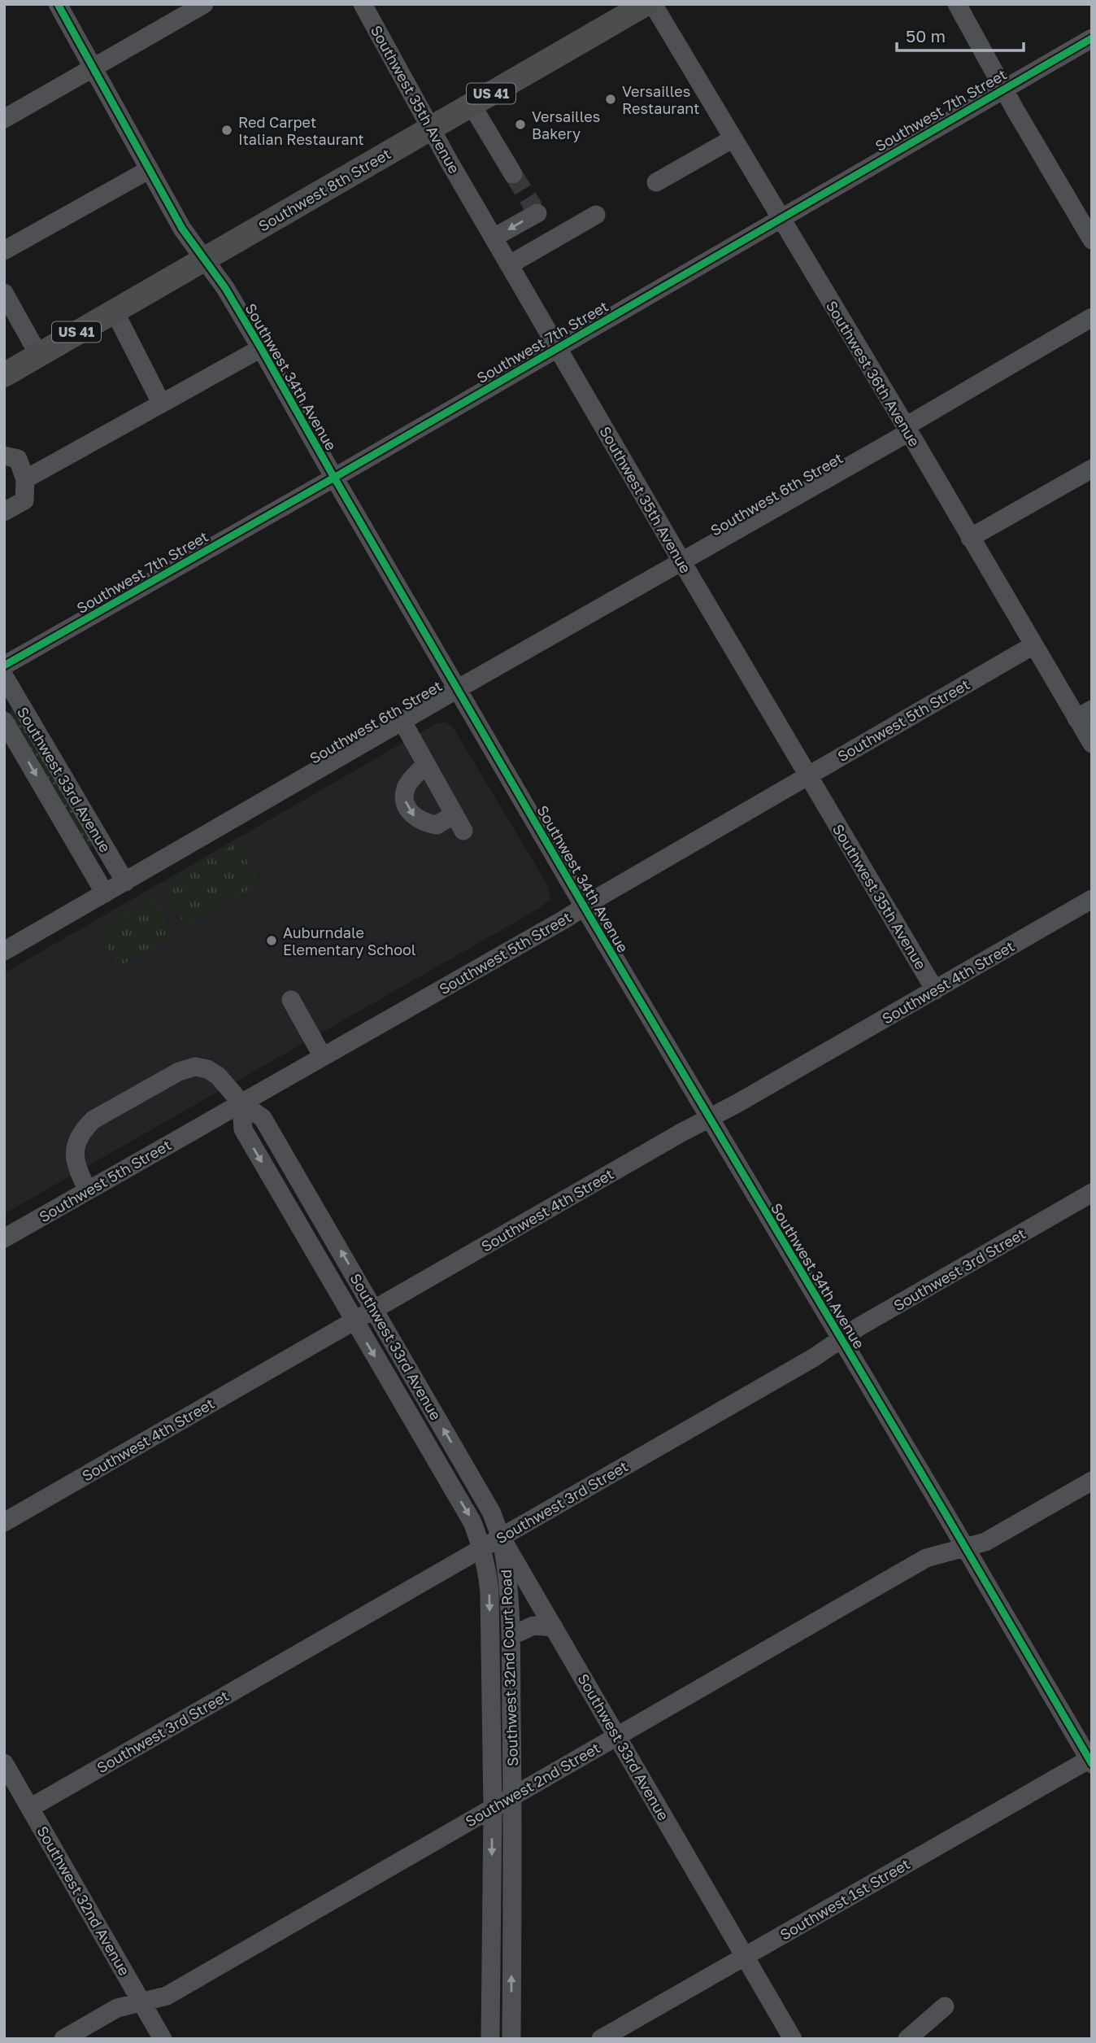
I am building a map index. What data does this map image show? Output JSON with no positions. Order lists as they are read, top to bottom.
{
  "streets": {
    "main road": ["US 41", "Southwest 8th Street"],
    "street": [
      "Southwest 35th Avenue",
      "Southwest 7th Street",
      "Southwest 36th Avenue",
      "Southwest 34th Avenue",
      "Southwest 6th Street",
      "Southwest 5th Street",
      "Southwest 33rd Avenue",
      "Southwest 4th Street",
      "Southwest 3rd Street",
      "Southwest 32nd Court Road",
      "Southwest 2nd Street",
      "Southwest 1st Street",
      "Southwest 32nd Avenue"
    ]
  },
  "crossings": [
    ["Southwest 35th Avenue", "Southwest 7th Street"],
    ["Southwest 35th Avenue", "Southwest 8th Street"],
    ["Southwest 35th Avenue", "Southwest 6th Street"],
    ["Southwest 35th Avenue", "Southwest 5th Street"],
    ["Southwest 35th Avenue", "Southwest 4th Street"],
    ["Southwest 7th Street", "Southwest 36th Avenue"],
    ["Southwest 7th Street", "Southwest 34th Avenue"],
    ["Southwest 8th Street", "Southwest 34th Avenue"],
    ["Southwest 36th Avenue", "Southwest 6th Street"],
    ["Southwest 36th Avenue", "Southwest 5th Street"],
    ["Southwest 34th Avenue", "Southwest 6th Street"],
    ["Southwest 34th Avenue", "Southwest 5th Street"],
    ["Southwest 34th Avenue", "Southwest 4th Street"],
    ["Southwest 34th Avenue", "Southwest 3rd Street"],
    ["Southwest 34th Avenue", "Southwest 2nd Street"],
    ["Southwest 34th Avenue", "Southwest 1st Street"],
    ["Southwest 6th Street", "Southwest 33rd Avenue"],
    ["Southwest 5th Street", "Southwest 33rd Avenue"],
    ["Southwest 33rd Avenue", "Southwest 4th Street"],
    ["Southwest 33rd Avenue", "Southwest 3rd Street"],
    ["Southwest 33rd Avenue", "Southwest 32nd Court Road"],
    ["Southwest 33rd Avenue", "Southwest 2nd Street"],
    ["Southwest 33rd Avenue", "Southwest 1st Street"],
    ["Southwest 3rd Street", "Southwest 32nd Court Road"],
    ["Southwest 3rd Street", "Southwest 32nd Avenue"],
    ["Southwest 32nd Court Road", "Southwest 2nd Street"],
    ["Southwest 2nd Street", "Southwest 32nd Avenue"]
  ],
  "places": [
    "Versailles Restaurant",
    "Versailles Bakery",
    "Red Carpet Italian Restaurant",
    "Auburndale Elementary School"
  ],
  "scale_bar": "50 m"
}
